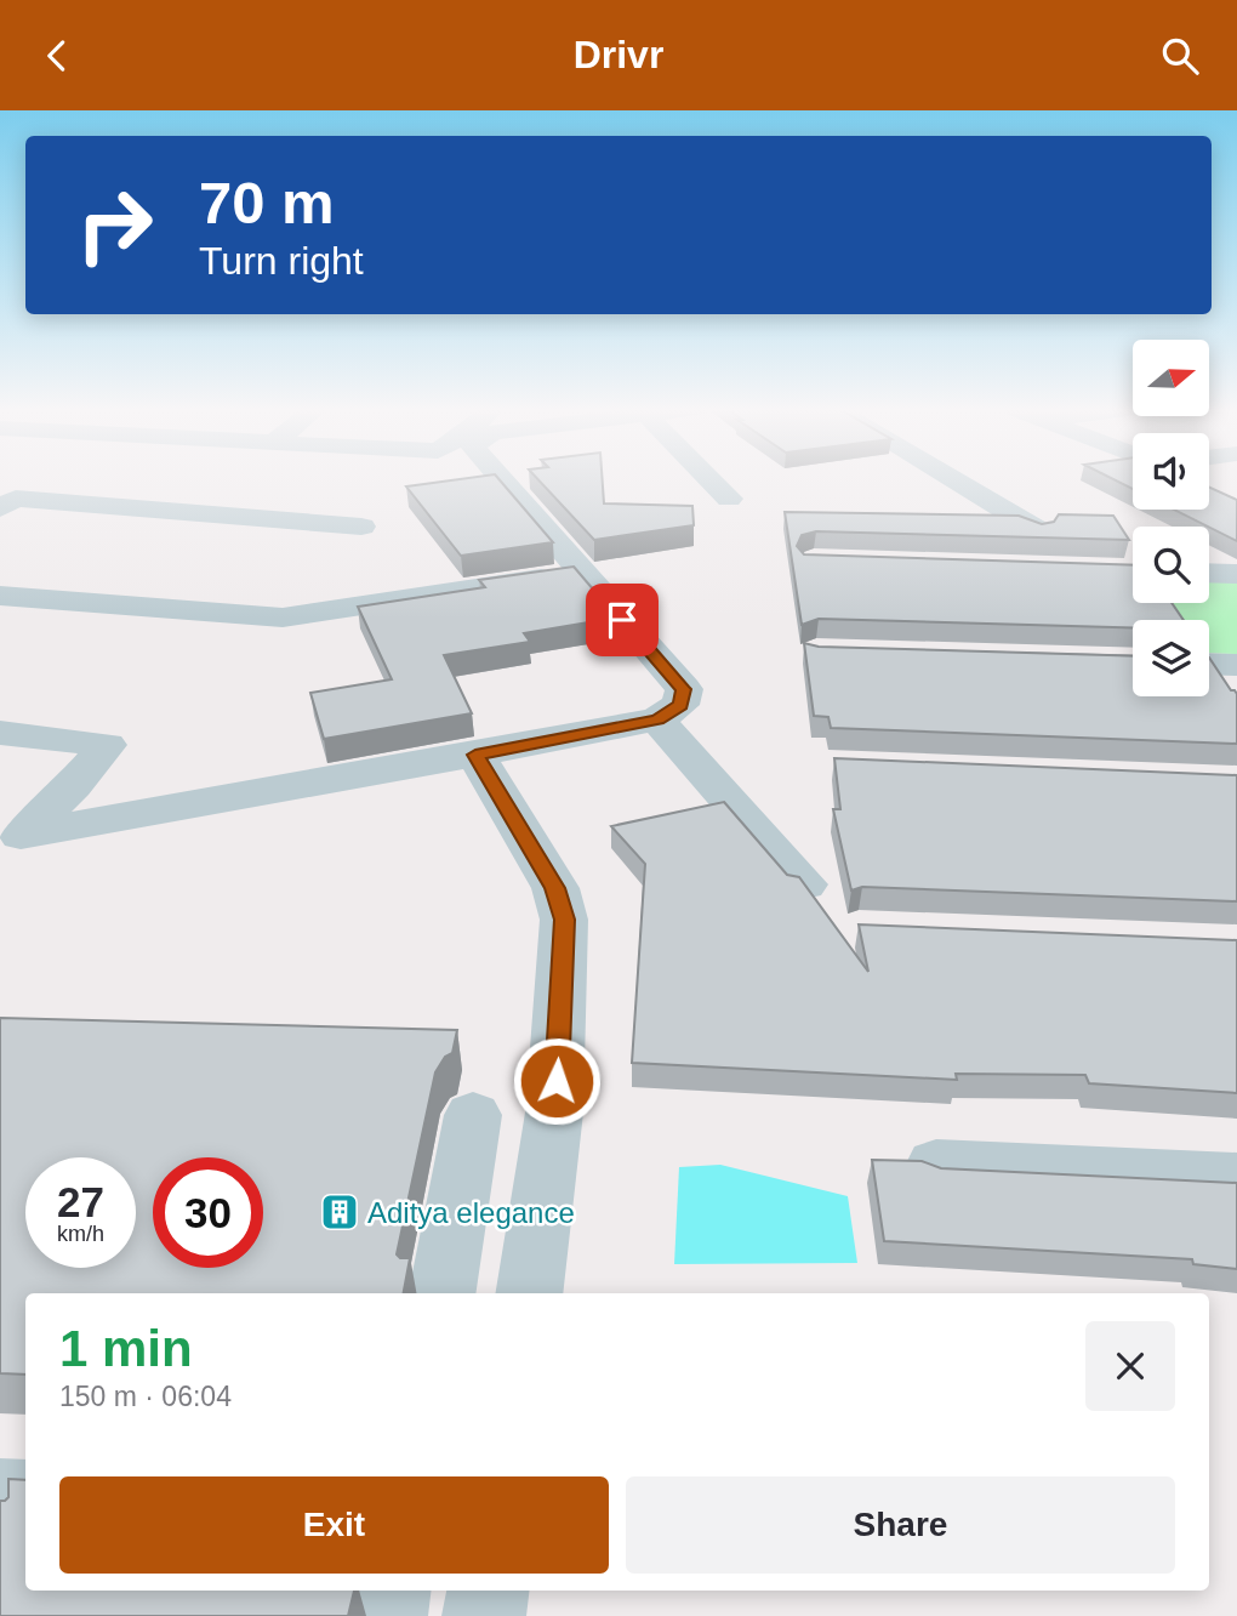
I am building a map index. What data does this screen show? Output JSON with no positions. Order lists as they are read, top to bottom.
{
  "places": {
    "building": ["Aditya elegance"]
  },
  "north": "right",
  "page": {
    "header": "Drivr",
    "turn": ["70 m", "Turn right"],
    "speed": "27 km/h",
    "limit": "30",
    "heading": ["1 min", "150 m · 06:04"],
    "buttons": ["Exit", "Share"]
  }
}
